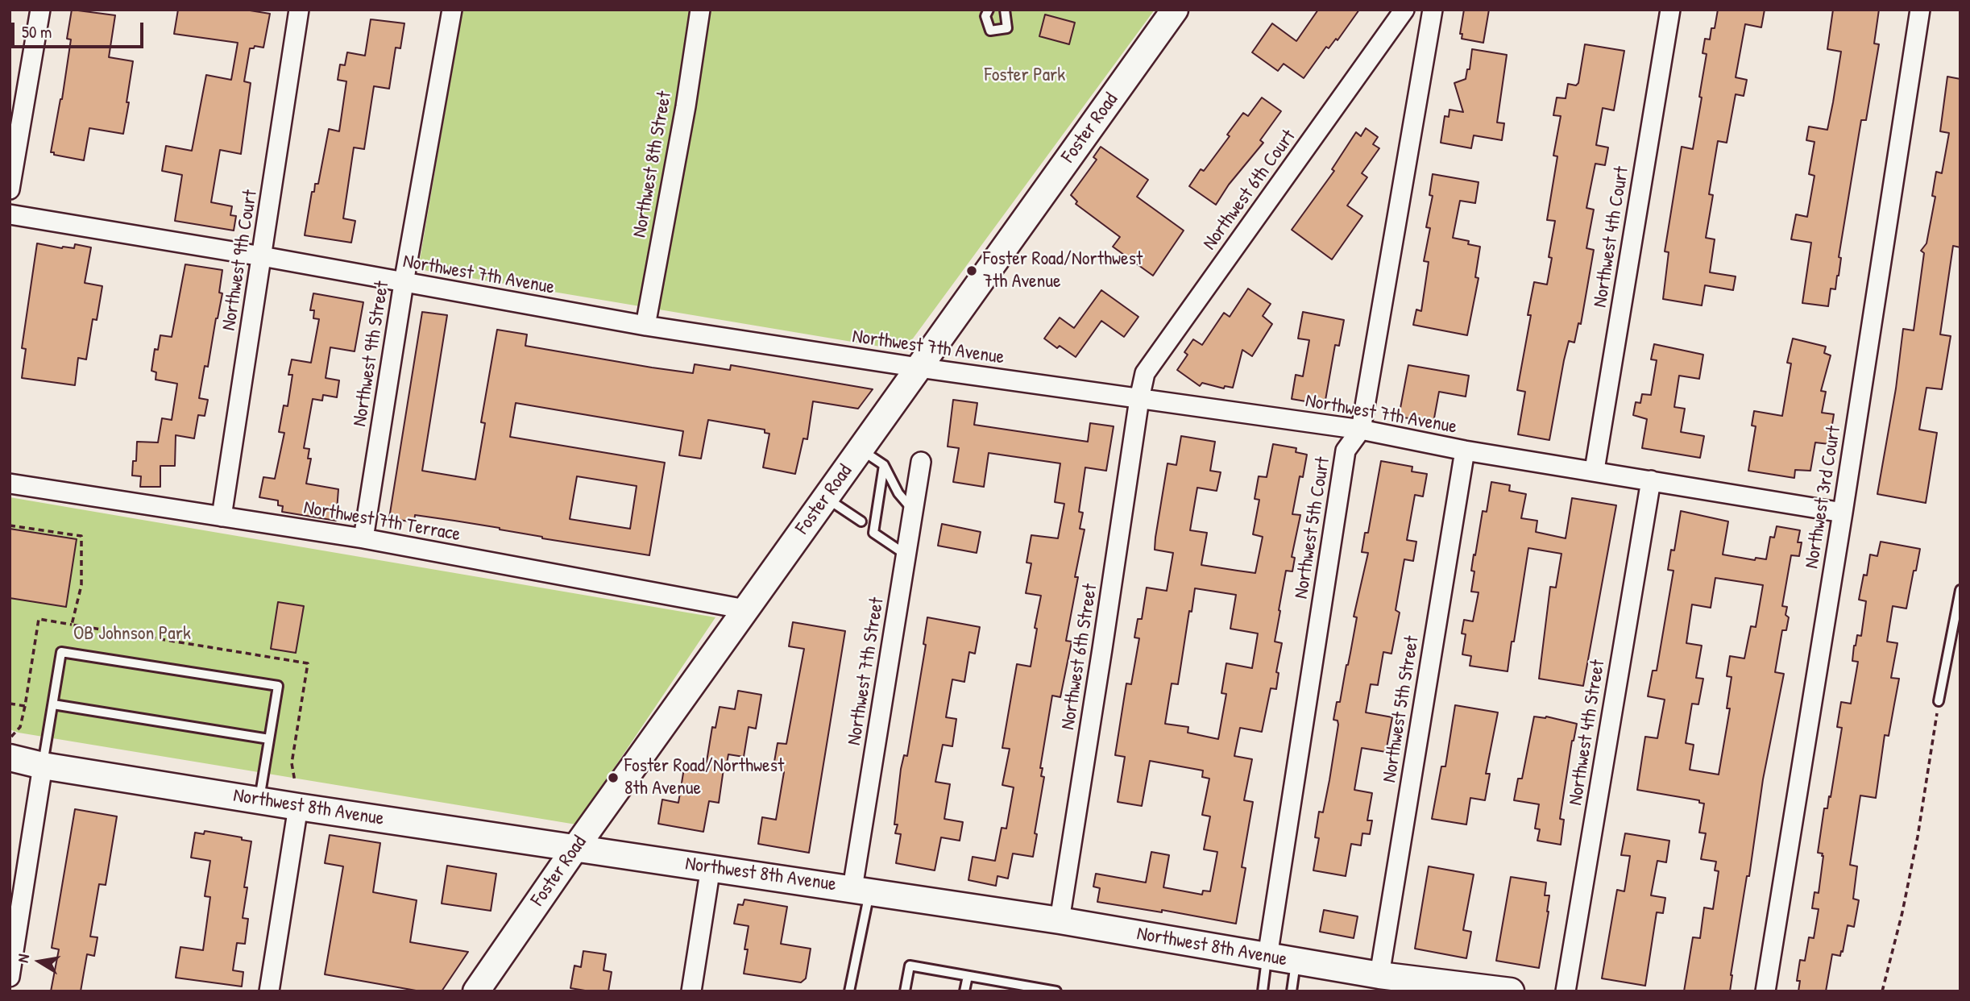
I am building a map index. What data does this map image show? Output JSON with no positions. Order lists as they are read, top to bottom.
{
  "streets": {
    "street": [
      "Foster Road",
      "Northwest 8th Street",
      "Northwest 6th Court",
      "Northwest 4th Court",
      "Northwest 9th Court",
      "Northwest 7th Avenue",
      "Northwest 9th Street",
      "Northwest 3rd Court",
      "Northwest 7th Terrace",
      "Northwest 5th Court",
      "Northwest 6th Street",
      "Northwest 7th Street",
      "Northwest 5th Street",
      "Northwest 4th Street",
      "Northwest 8th Avenue"
    ]
  },
  "crossings": [
    ["Foster Road", "Northwest 7th Avenue"],
    ["Foster Road", "Northwest 7th Terrace"],
    ["Foster Road", "Northwest 8th Avenue"],
    ["Northwest 8th Street", "Northwest 7th Avenue"],
    ["Northwest 6th Court", "Northwest 7th Avenue"],
    ["Northwest 6th Court", "Northwest 6th Street"],
    ["Northwest 4th Court", "Northwest 7th Avenue"],
    ["Northwest 9th Court", "Northwest 7th Avenue"],
    ["Northwest 9th Court", "Northwest 7th Terrace"],
    ["Northwest 7th Avenue", "Northwest 9th Street"],
    ["Northwest 7th Avenue", "Northwest 3rd Court"],
    ["Northwest 7th Avenue", "Northwest 5th Court"],
    ["Northwest 7th Avenue", "Northwest 6th Street"],
    ["Northwest 7th Avenue", "Northwest 5th Street"],
    ["Northwest 7th Avenue", "Northwest 4th Street"],
    ["Northwest 9th Street", "Northwest 7th Terrace"],
    ["Northwest 5th Court", "Northwest 8th Avenue"],
    ["Northwest 6th Street", "Northwest 8th Avenue"],
    ["Northwest 7th Street", "Northwest 8th Avenue"],
    ["Northwest 5th Street", "Northwest 8th Avenue"]
  ],
  "parks": ["Foster Park", "OB Johnson Park"],
  "places": ["Foster Road/Northwest 7th Avenue", "Foster Road/Northwest 8th Avenue"],
  "scale_bar": "50 m",
  "north": "left"
}
